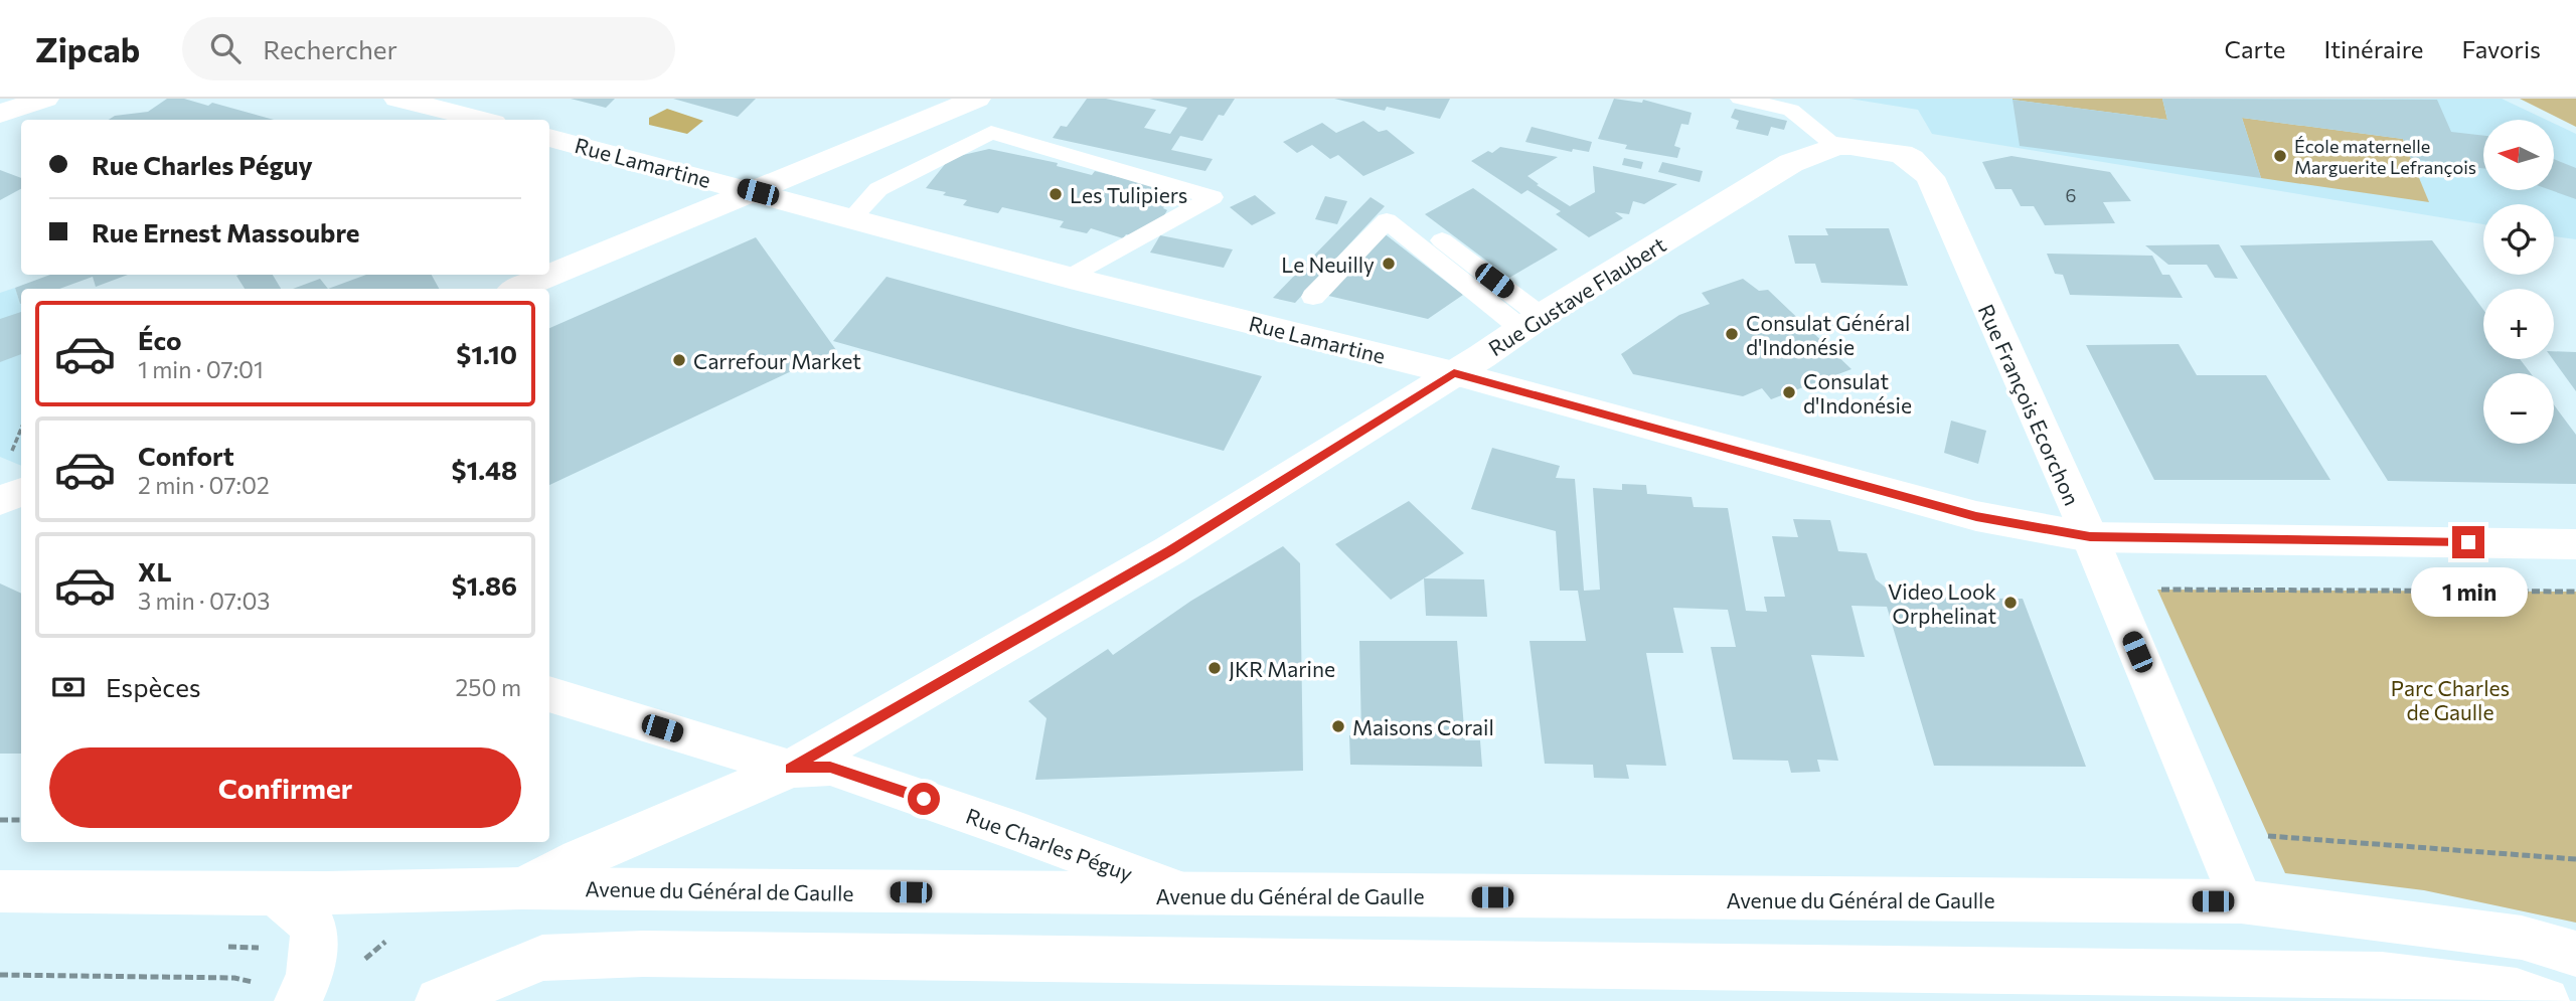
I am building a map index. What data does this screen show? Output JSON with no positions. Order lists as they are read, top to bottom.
{
  "streets": {
    "street": [
      "Rue Lamartine",
      "Rue Gustave Flaubert",
      "Rue François Ecorchon",
      "Rue Charles Péguy",
      "Avenue du Général de Gaulle"
    ]
  },
  "crossings": [
    ["Rue Lamartine", "Rue Gustave Flaubert"],
    ["Rue Lamartine", "Rue François Ecorchon"],
    ["Rue Gustave Flaubert", "Rue François Ecorchon"],
    ["Rue Gustave Flaubert", "Rue Charles Péguy"],
    ["Rue Gustave Flaubert", "Avenue du Général de Gaulle"],
    ["Rue François Ecorchon", "Avenue du Général de Gaulle"],
    ["Rue Charles Péguy", "Avenue du Général de Gaulle"]
  ],
  "parks": ["Parc Charles de Gaulle"],
  "places": [
    "École maternelle Marguerite Lefrançois",
    "Les Tulipiers",
    "Le Neuilly",
    "Consulat Général d'Indonésie",
    "Carrefour Market",
    "Consulat d'Indonésie",
    "Video Look Orphelinat",
    "JKR Marine",
    "Maisons Corail"
  ],
  "house_numbers": ["6"],
  "north": "left",
  "page": {
    "header": "Zipcab",
    "search": "Rechercher",
    "nav": ["Carte", "Itinéraire", "Favoris"],
    "map_buttons": ["+", "−"],
    "banner": ["Rue Charles Péguy", "Rue Ernest Massoubre"],
    "list": [
      {
        "name": "Éco",
        "note": "1 min · 07:01",
        "value": "$1.10"
      },
      {
        "name": "Confort",
        "note": "2 min · 07:02",
        "value": "$1.48"
      },
      {
        "name": "XL",
        "note": "3 min · 07:03",
        "value": "$1.86"
      }
    ],
    "bubble": "1 min",
    "pay": ["Espèces", "250 m"],
    "buttons": "Confirmer"
  }
}
